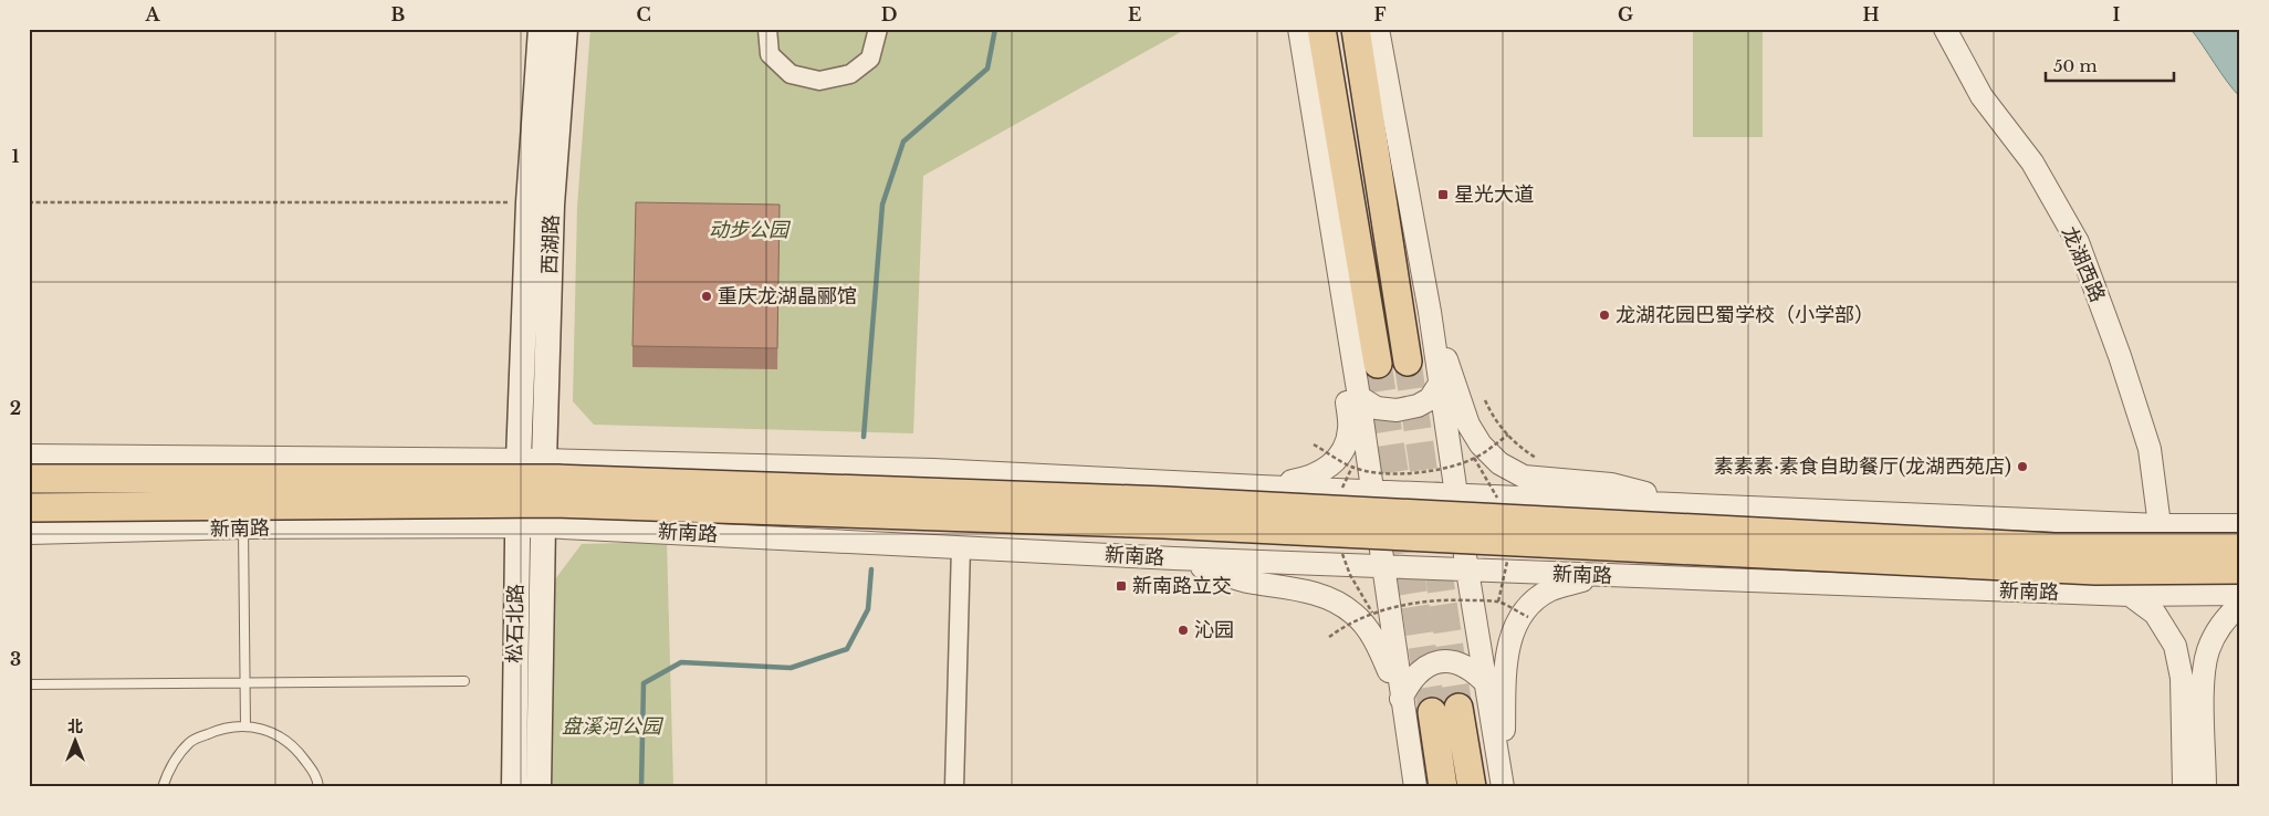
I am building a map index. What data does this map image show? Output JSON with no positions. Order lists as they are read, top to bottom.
{
  "streets": {
    "main road": ["西湖路", "新南路", "松石北路"],
    "street": ["龙湖西路"]
  },
  "crossings": [
    ["西湖路", "松石北路"],
    ["新南路", "松石北路"]
  ],
  "parks": ["动步公园", "盘溪河公园"],
  "places": {
    "transit": ["星光大道", "新南路立交"],
    "other": [
      "重庆龙湖晶郦馆",
      "龙湖花园巴蜀学校（小学部）",
      "素素素·素食自助餐厅(龙湖西苑店)",
      "沁园"
    ]
  },
  "scale_bar": "50 m",
  "north": "top",
  "grid": {
    "columns": [
      "A",
      "B",
      "C",
      "D",
      "E",
      "F",
      "G",
      "H",
      "I"
    ],
    "rows": ["1", "2", "3"]
  }
}
